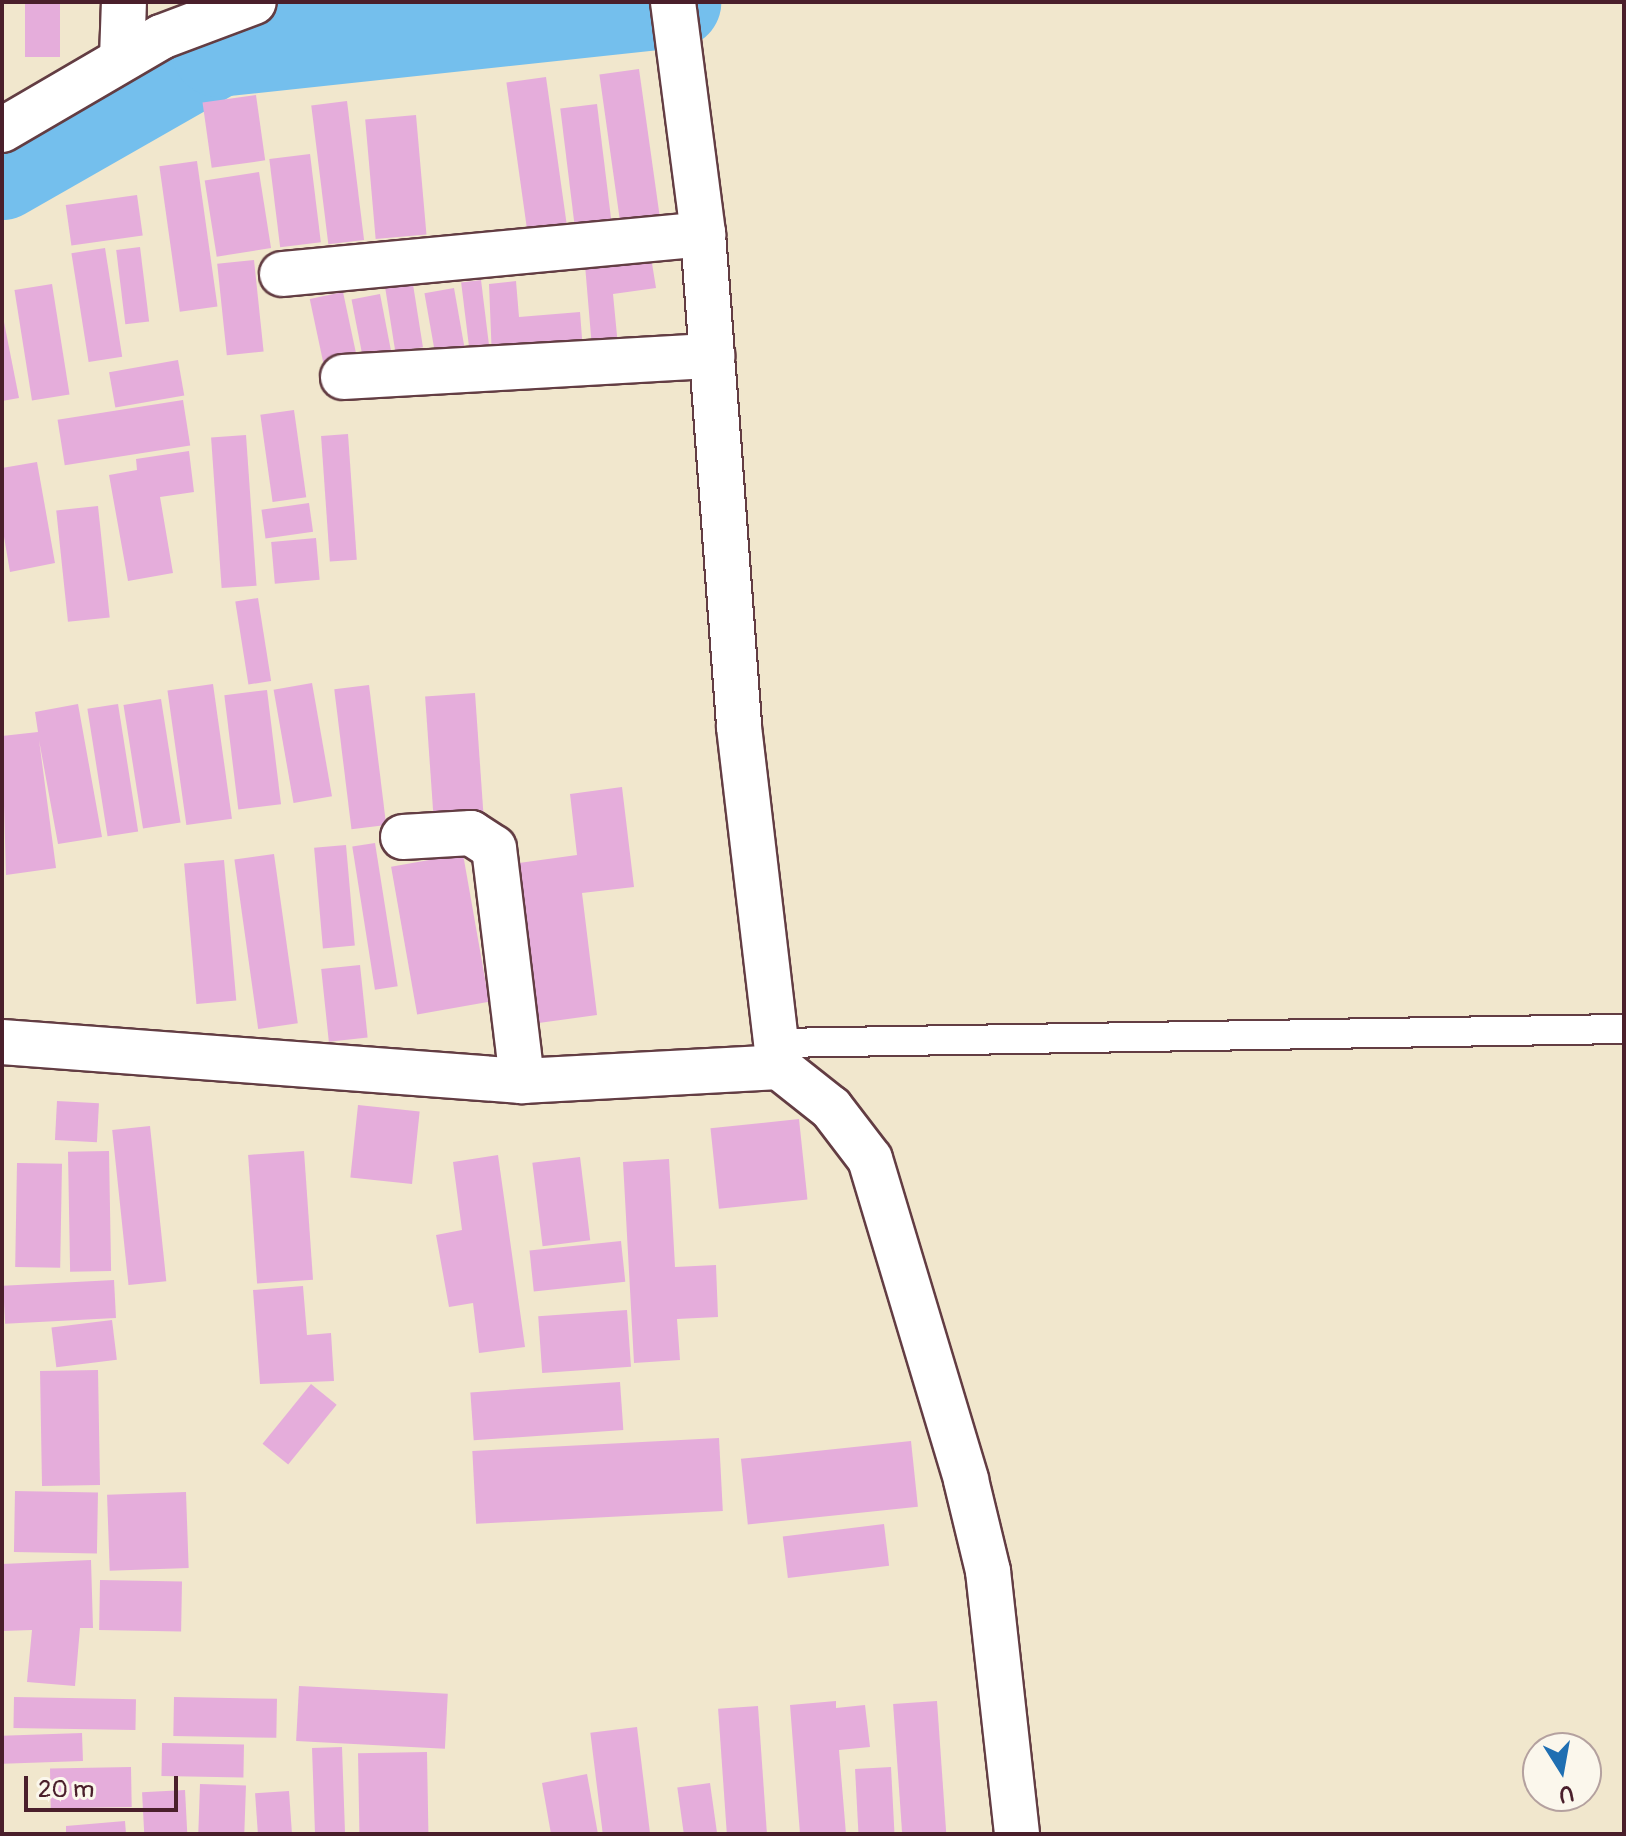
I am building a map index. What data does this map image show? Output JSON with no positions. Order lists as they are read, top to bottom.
{
  "scale_bar": "20 m",
  "north": "bottom"
}
